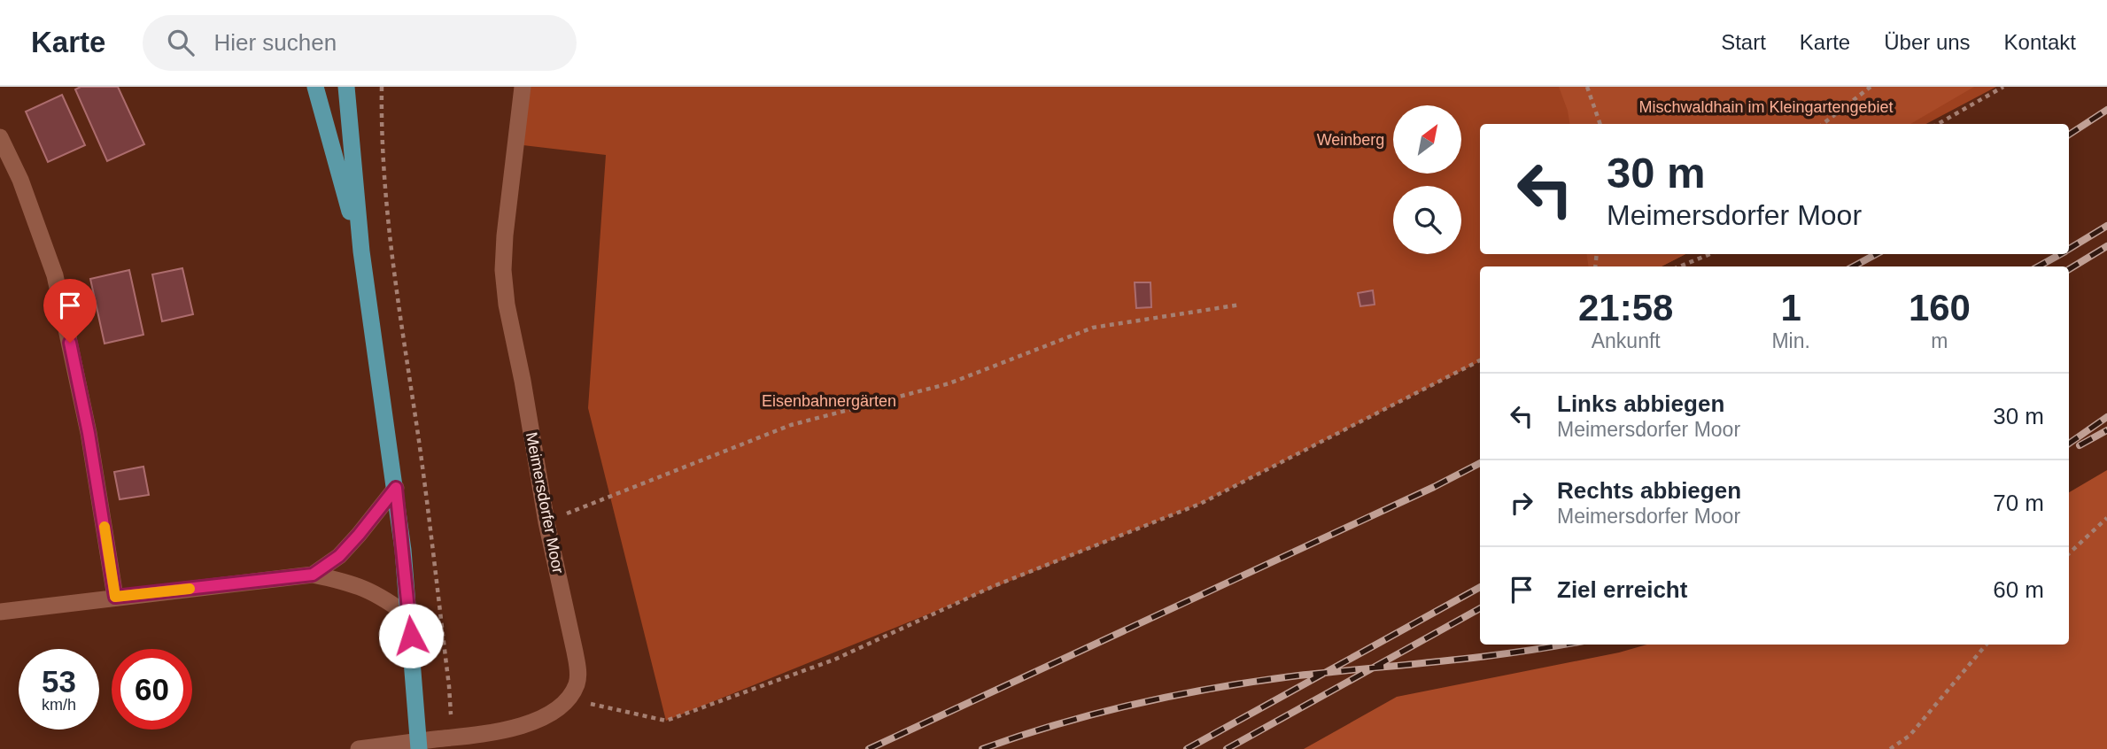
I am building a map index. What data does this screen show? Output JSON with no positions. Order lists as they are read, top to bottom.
{
  "streets": {
    "street": ["Meimersdorfer Moor"]
  },
  "parks": ["Mischwaldhain im Kleingartengebiet", "Weinberg", "Eisenbahnergärten"],
  "north": "top right",
  "page": {
    "header": "Karte",
    "search": "Hier suchen",
    "nav": [
      "Start",
      "Karte",
      "Über uns",
      "Kontakt"
    ],
    "turn": ["30 m", "Meimersdorfer Moor"],
    "eta": [
      "21:58",
      "Ankunft",
      "1",
      "Min.",
      "160",
      "m"
    ],
    "list": [
      {
        "name": "Links abbiegen",
        "note": "Meimersdorfer Moor",
        "value": "30 m"
      },
      {
        "name": "Rechts abbiegen",
        "note": "Meimersdorfer Moor",
        "value": "70 m"
      },
      {
        "name": "Ziel erreicht",
        "value": "60 m"
      }
    ],
    "speed": "53 km/h",
    "limit": "60"
  }
}
